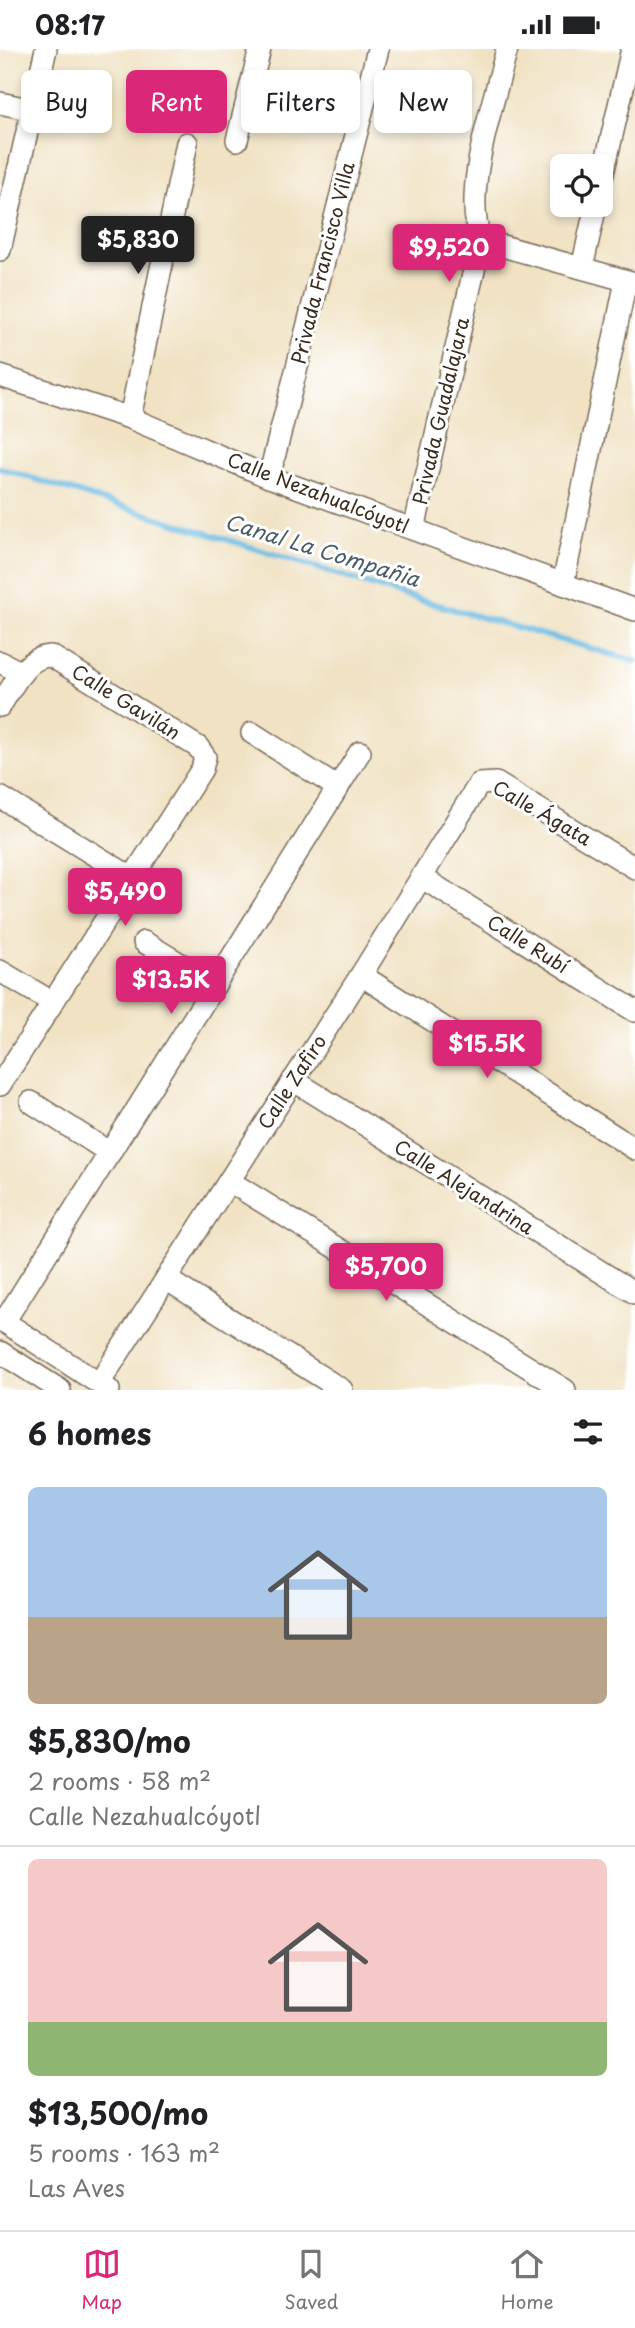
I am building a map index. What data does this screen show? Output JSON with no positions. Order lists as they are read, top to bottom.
{
  "streets": {
    "street": [
      "Privada Francisco Villa",
      "Privada Guadalajara",
      "Calle Nezahualcóyotl",
      "Calle Gavilán",
      "Calle Ágata",
      "Calle Rubí",
      "Calle Zafiro",
      "Calle Alejandrina"
    ]
  },
  "crossings": [
    ["Privada Francisco Villa", "Calle Nezahualcóyotl"],
    ["Privada Guadalajara", "Calle Nezahualcóyotl"],
    ["Calle Ágata", "Calle Zafiro"],
    ["Calle Rubí", "Calle Zafiro"],
    ["Calle Zafiro", "Calle Alejandrina"]
  ],
  "water": ["Canal La Compañia"],
  "page": {
    "status": "08:17",
    "chip": [
      "Buy",
      "Rent",
      "Filters",
      "New"
    ],
    "price": [
      "$5,830",
      "$9,520",
      "$5,490",
      "$13.5K",
      "$15.5K",
      "$5,700"
    ],
    "heading": "6 homes",
    "list": [
      {
        "name": "$5,830/mo",
        "note": "2 rooms · 58 m² · Calle Nezahualcóyotl"
      },
      {
        "name": "$13,500/mo",
        "note": "5 rooms · 163 m² · Las Aves"
      }
    ],
    "tabs": ["Map", "Saved", "Home"]
  }
}
